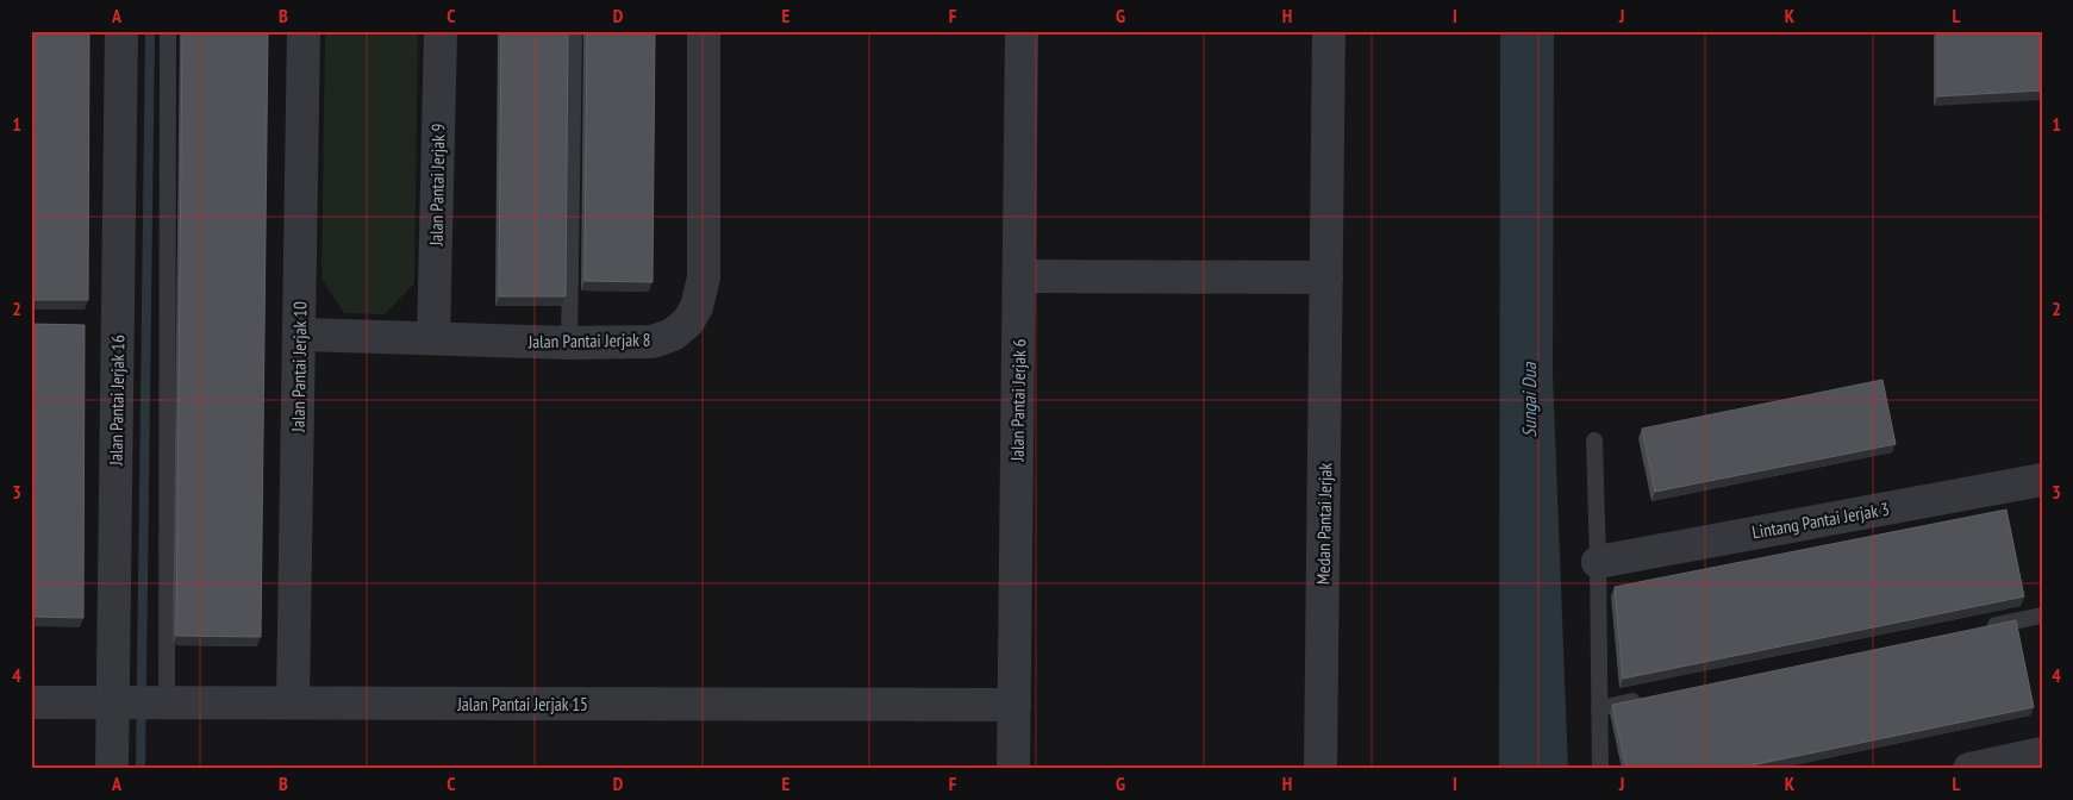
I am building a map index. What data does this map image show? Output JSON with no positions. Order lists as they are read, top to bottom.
{
  "streets": {
    "street": [
      "Jalan Pantai Jerjak 9",
      "Jalan Pantai Jerjak 8",
      "Jalan Pantai Jerjak 10",
      "Jalan Pantai Jerjak 16",
      "Jalan Pantai Jerjak 6",
      "Lintang Pantai Jerjak 3",
      "Medan Pantai Jerjak",
      "Jalan Pantai Jerjak 15"
    ]
  },
  "crossings": [
    ["Jalan Pantai Jerjak 9", "Jalan Pantai Jerjak 8"],
    ["Jalan Pantai Jerjak 8", "Jalan Pantai Jerjak 10"],
    ["Jalan Pantai Jerjak 10", "Jalan Pantai Jerjak 15"],
    ["Jalan Pantai Jerjak 16", "Jalan Pantai Jerjak 15"],
    ["Jalan Pantai Jerjak 6", "Jalan Pantai Jerjak 15"]
  ],
  "water": ["Sungai Dua"],
  "grid": {
    "columns": [
      "A",
      "B",
      "C",
      "D",
      "E",
      "F",
      "G",
      "H",
      "I",
      "J",
      "K",
      "L"
    ],
    "rows": [
      "1",
      "2",
      "3",
      "4"
    ]
  }
}
